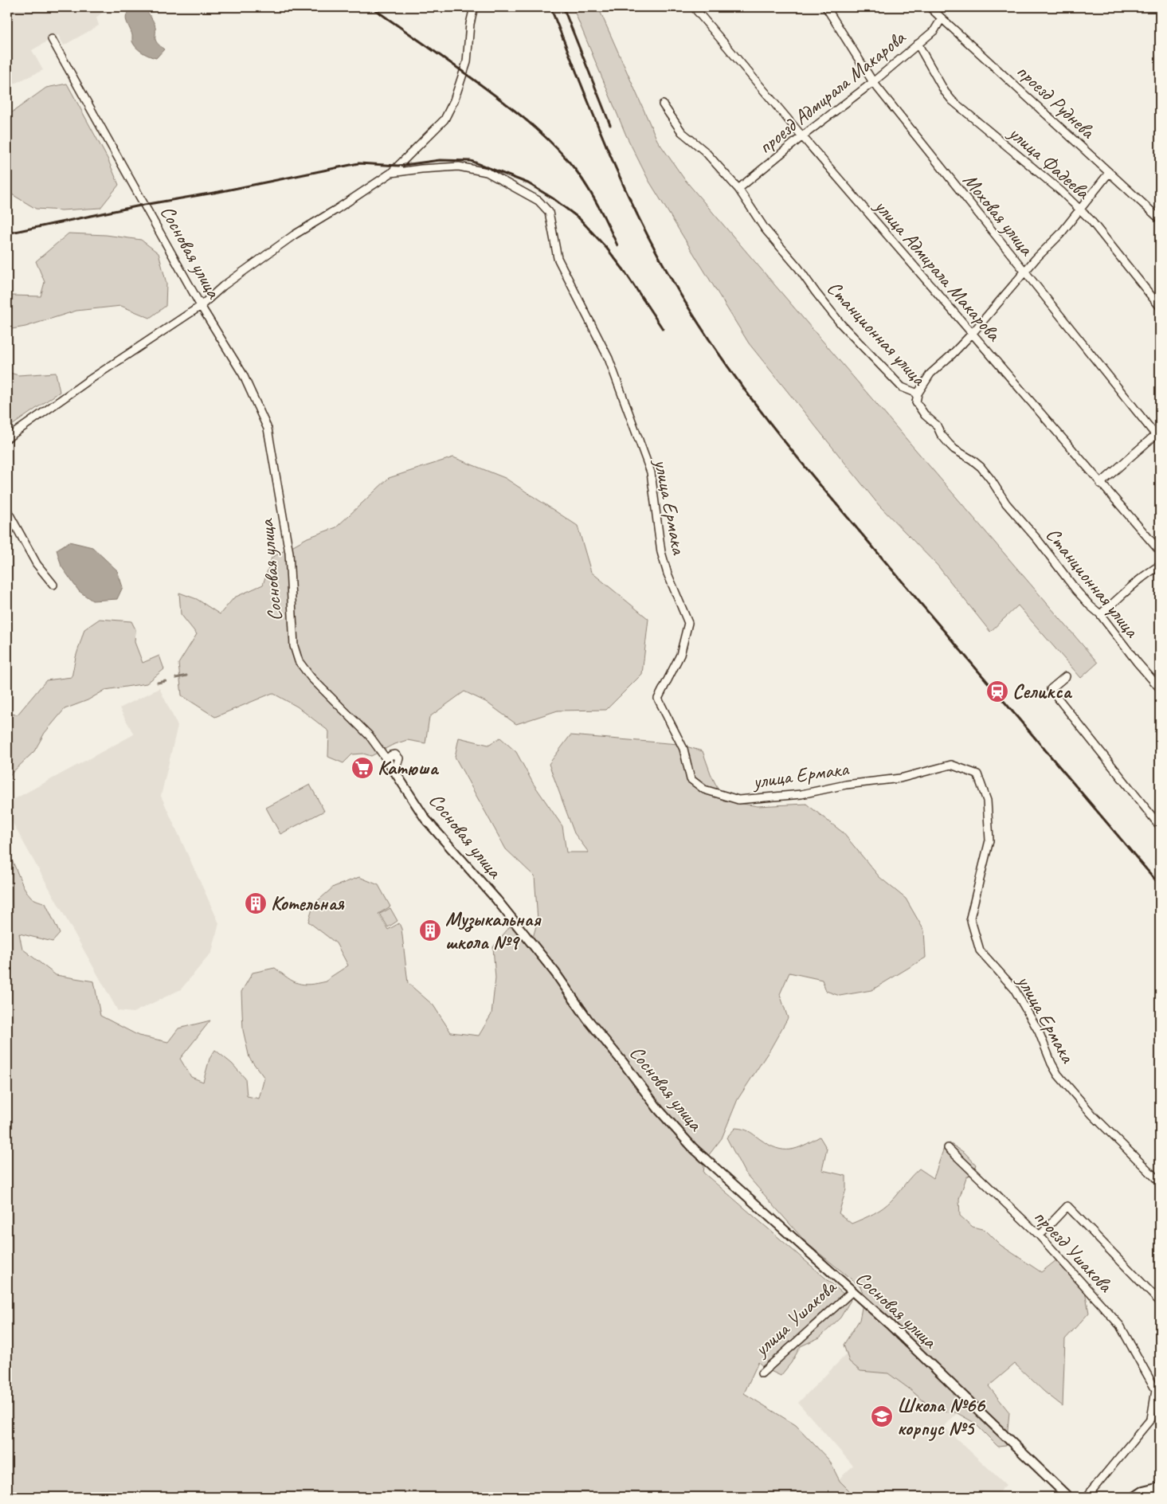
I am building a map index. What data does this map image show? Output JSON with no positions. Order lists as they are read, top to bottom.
{
  "streets": {
    "street": [
      "проезд Адмирала Макарова",
      "проезд Руднева",
      "улица Фадеева",
      "Моховая улица",
      "Сосновая улица",
      "улица Адмирала Макарова",
      "Станционная улица",
      "улица Ермака",
      "проезд Ушакова",
      "улица Ушакова"
    ]
  },
  "crossings": [
    ["проезд Адмирала Макарова", "проезд Руднева"],
    ["проезд Адмирала Макарова", "улица Фадеева"],
    ["проезд Адмирала Макарова", "Моховая улица"],
    ["проезд Адмирала Макарова", "улица Адмирала Макарова"],
    ["проезд Адмирала Макарова", "Станционная улица"],
    ["Сосновая улица", "улица Ушакова"]
  ],
  "places": {
    "station": ["Селикса"],
    "supermarket": ["Катюша"],
    "building": ["Котельная", "Музыкальная школа №9"],
    "school or university": ["Школа №66 корпус №5"]
  }
}
